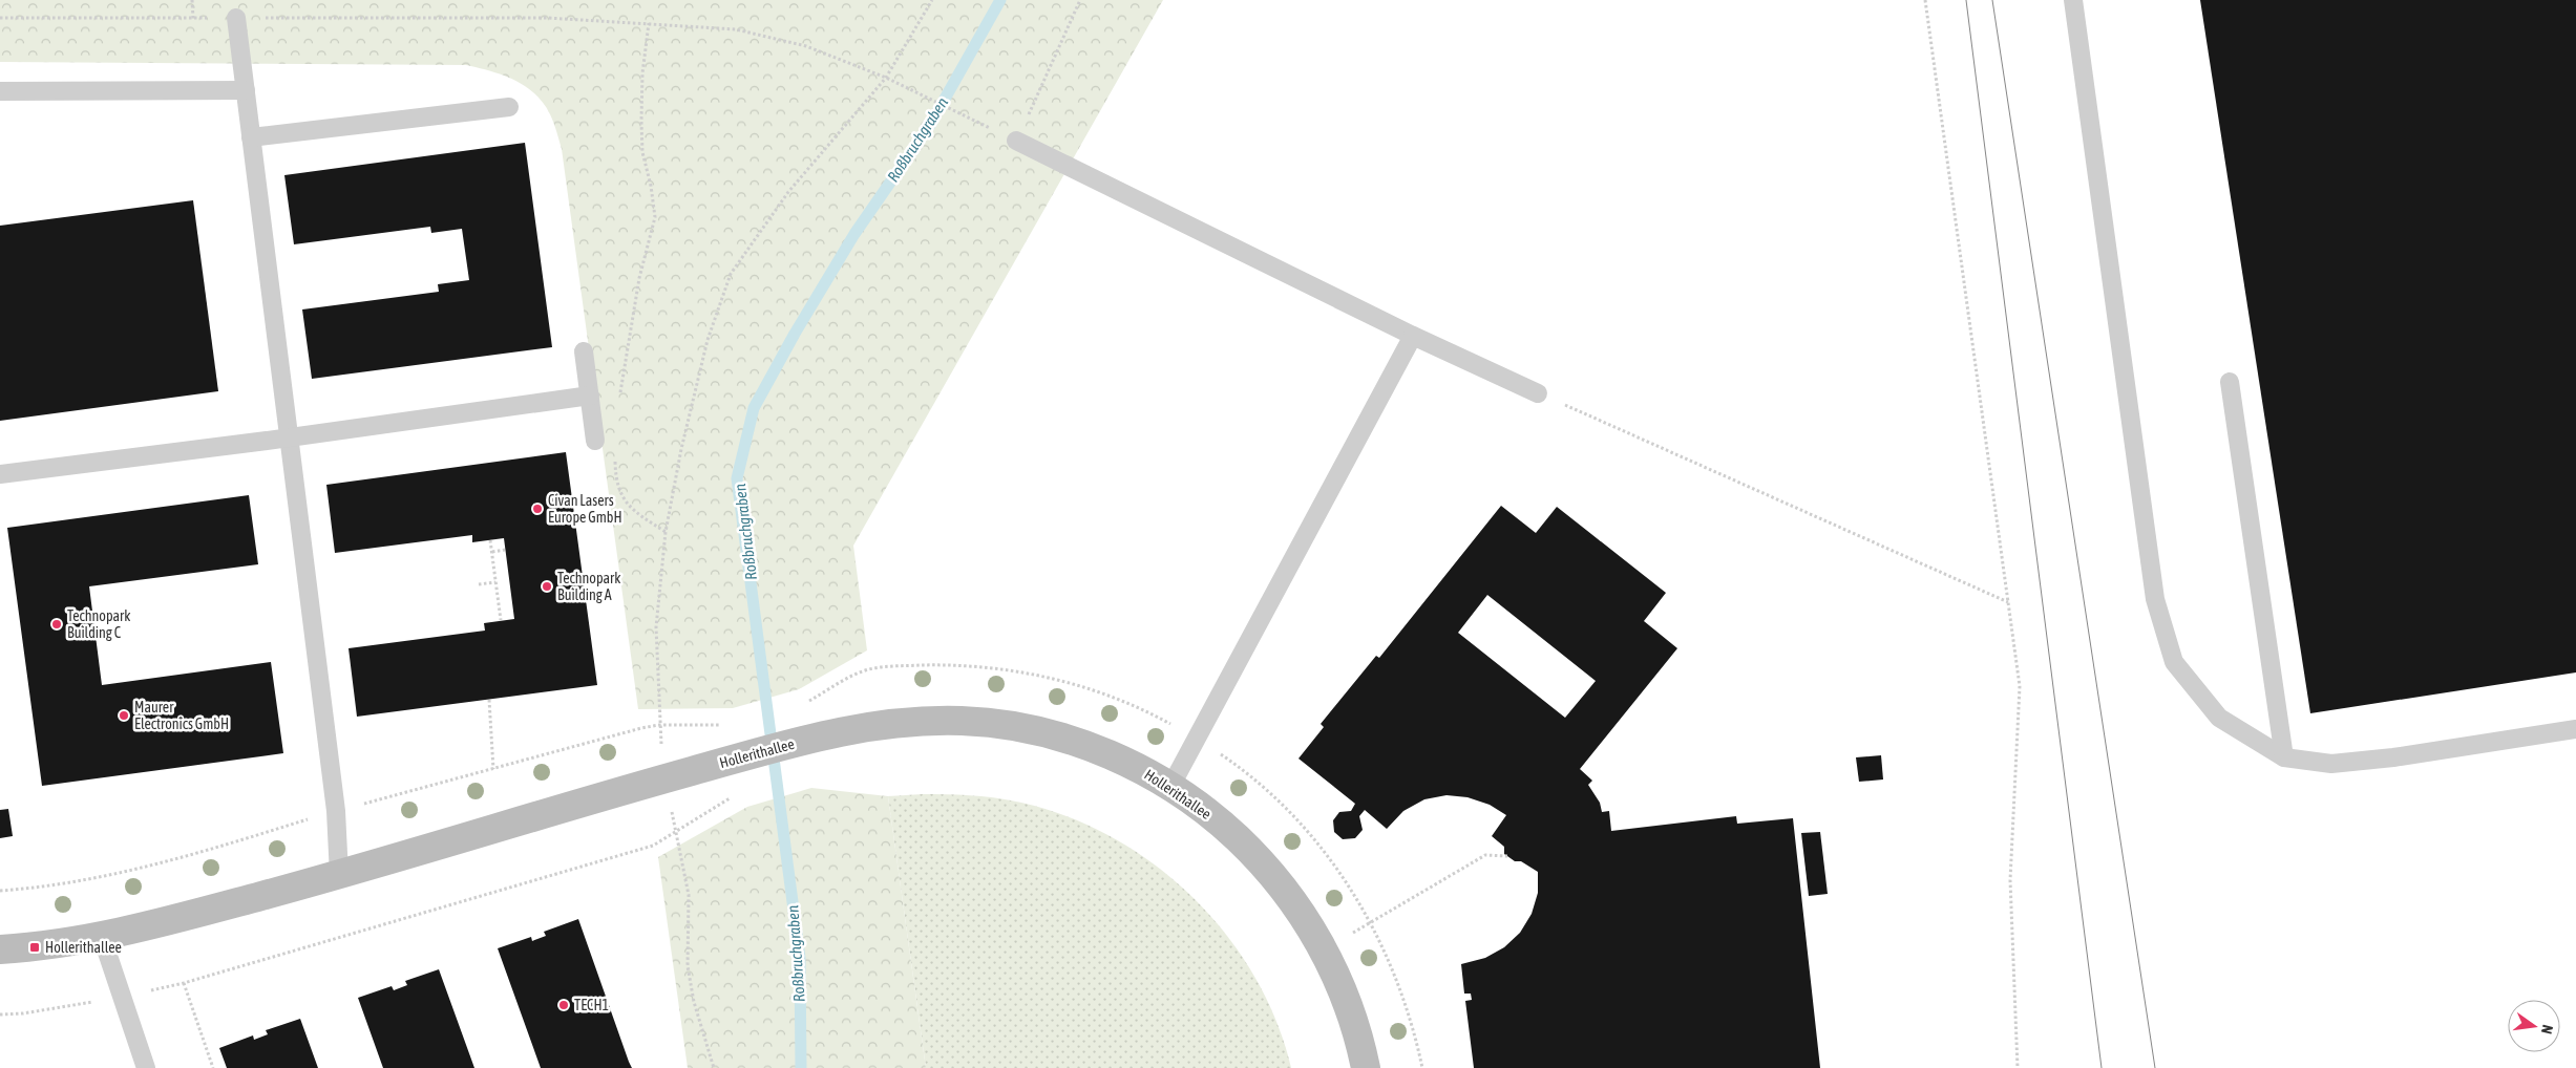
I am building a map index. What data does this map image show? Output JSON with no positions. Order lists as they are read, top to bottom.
{
  "streets": {
    "street": ["Hollerithallee"]
  },
  "water": ["Roßbruchgraben"],
  "places": {
    "other": [
      "Civan Lasers Europe GmbH",
      "Technopark Building A",
      "Technopark Building C",
      "Maurer Electronics GmbH",
      "TECH1"
    ],
    "transit": ["Hollerithallee"]
  },
  "north": "right"
}
